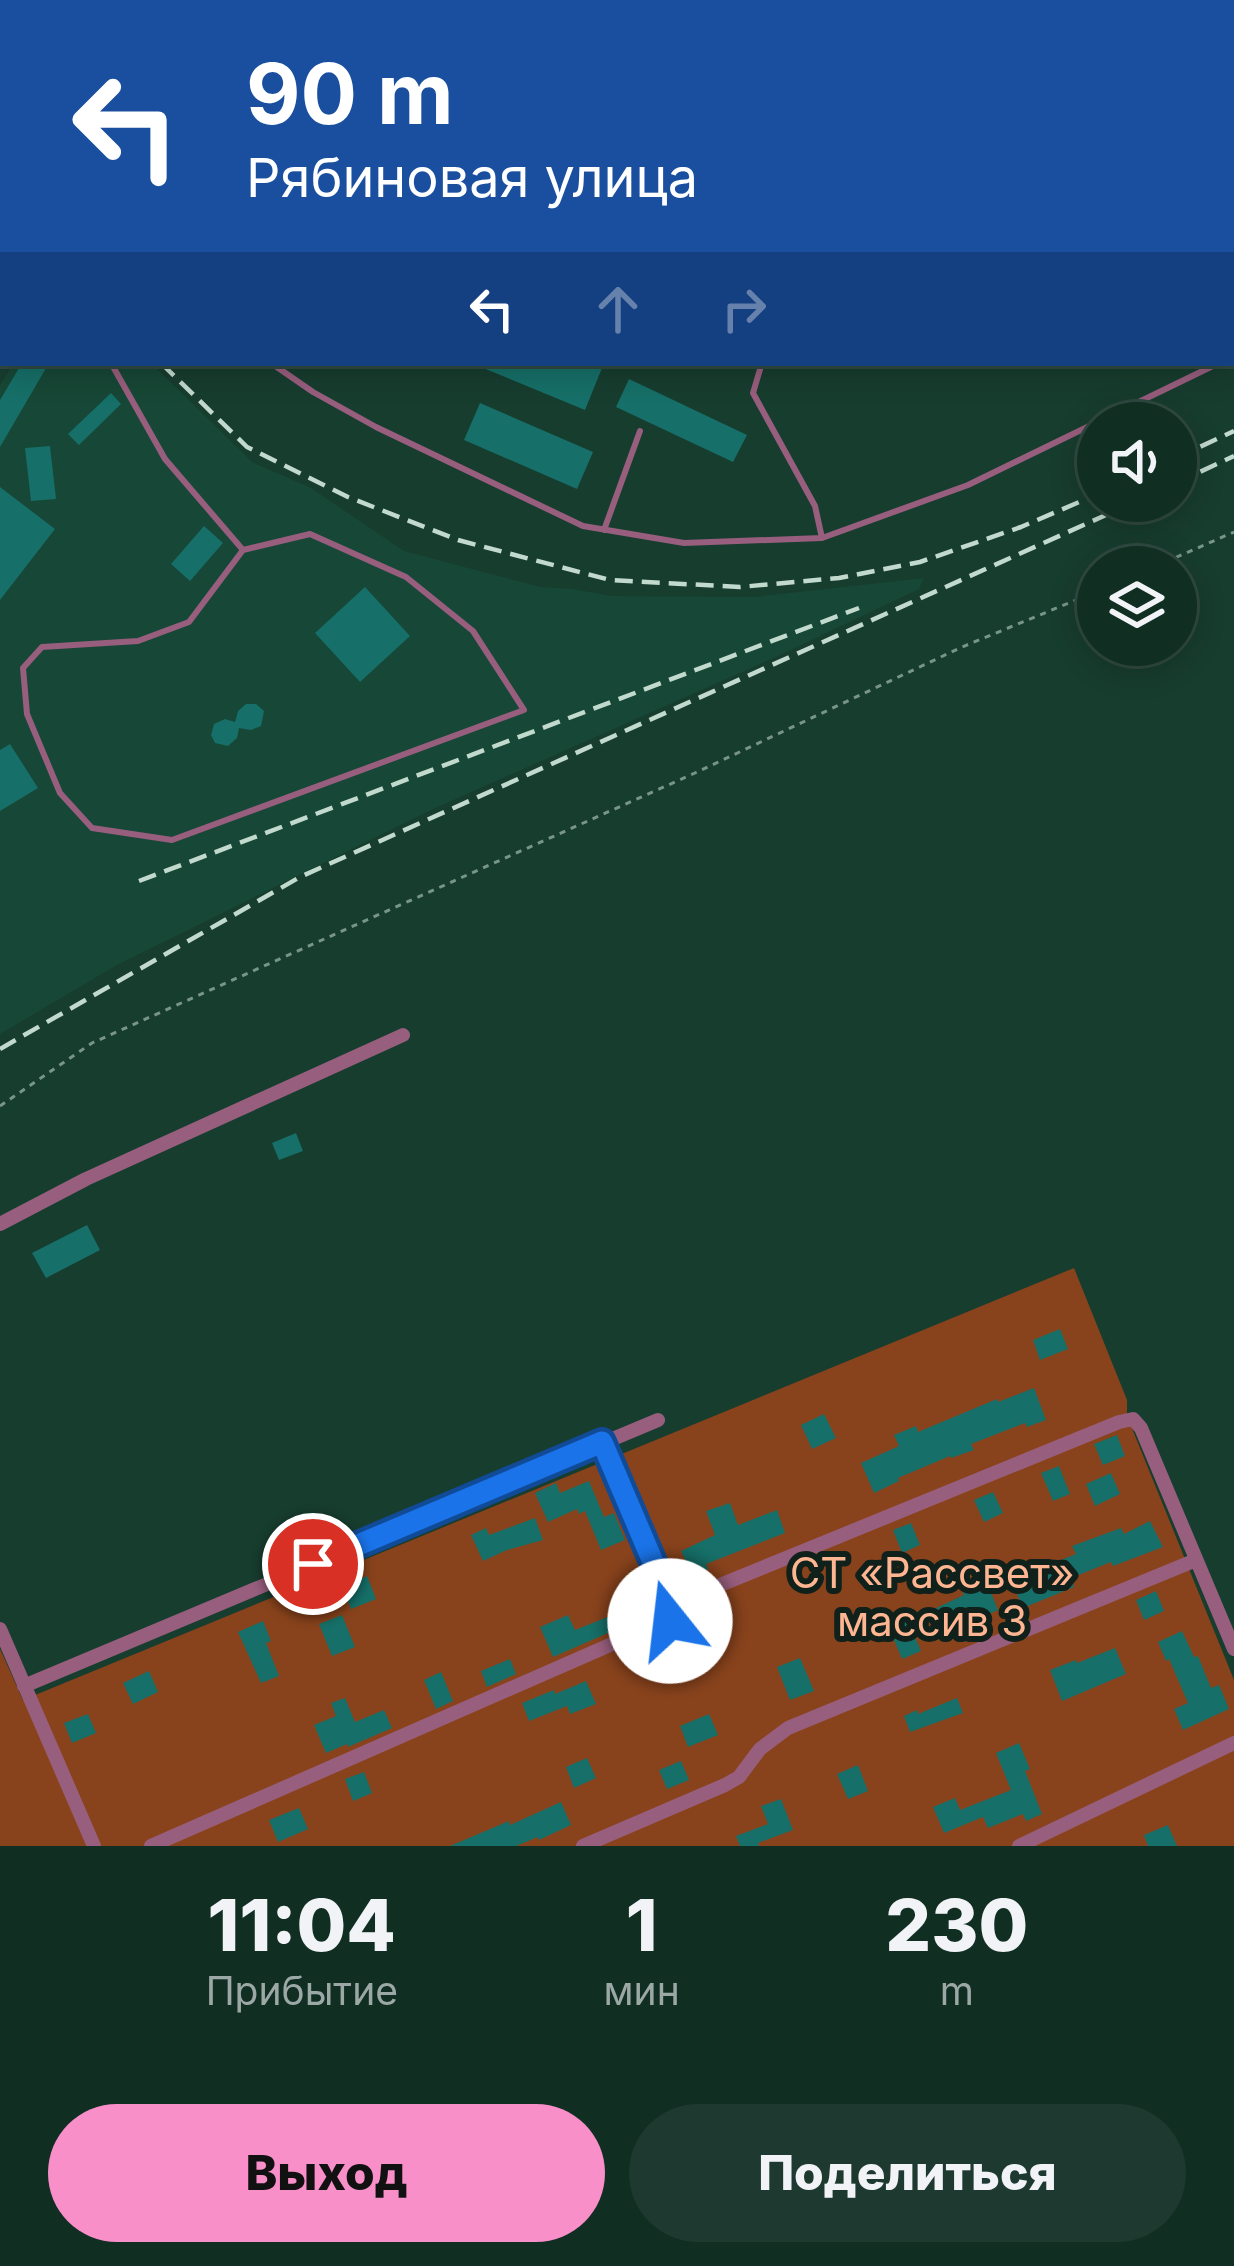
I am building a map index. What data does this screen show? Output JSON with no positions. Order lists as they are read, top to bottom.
{
  "parks": ["СТ «Рассвет» массив 3"],
  "page": {
    "turn": ["90 m", "Рябиновая улица"],
    "eta": [
      "11:04",
      "Прибытие",
      "1",
      "мин",
      "230",
      "m"
    ],
    "buttons": ["Выход", "Поделиться"]
  }
}
